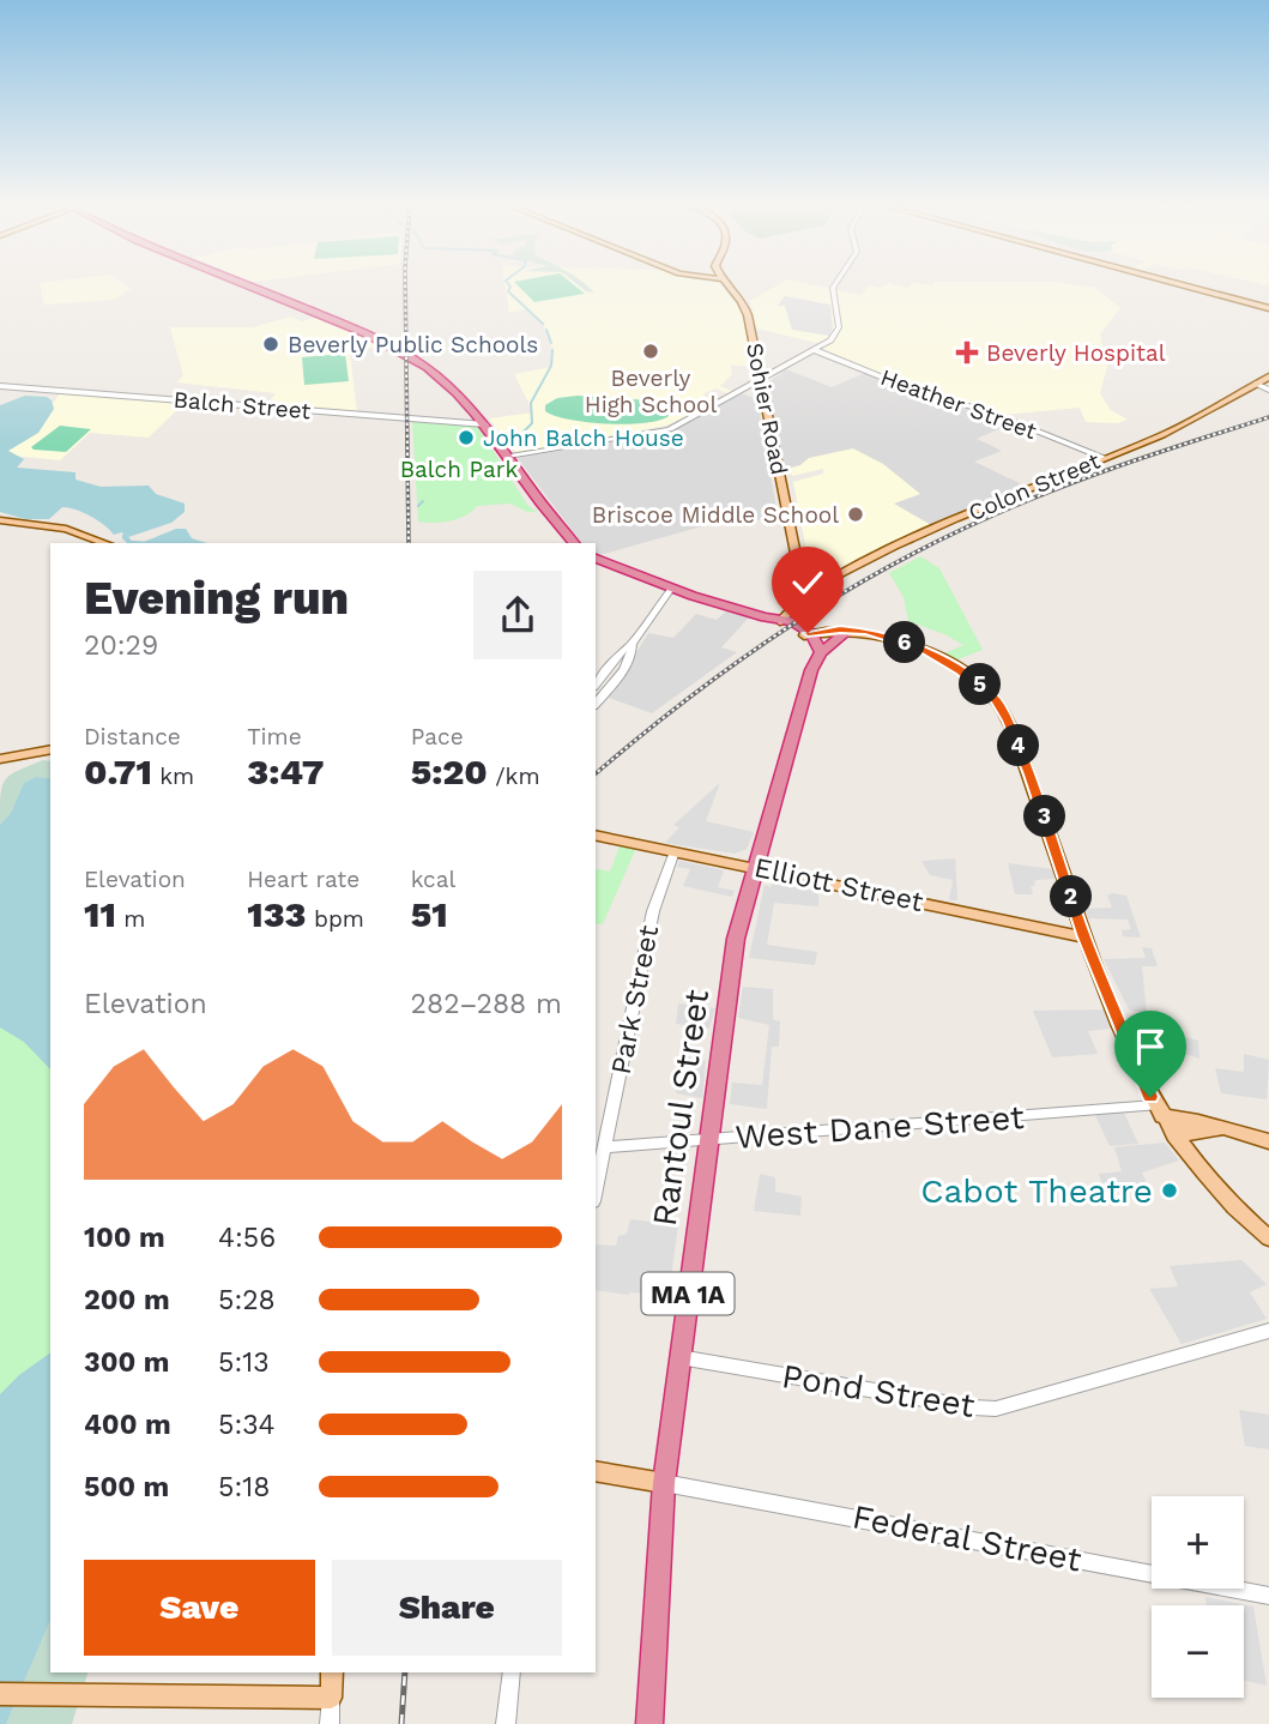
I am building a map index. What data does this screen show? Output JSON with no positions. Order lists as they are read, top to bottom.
{
  "streets": {
    "highway": ["Rantoul Street", "MA 1A"],
    "main road": ["Sohier Road", "Colon Street", "Elliott Street"],
    "street": [
      "Heather Street",
      "Balch Street",
      "Park Street",
      "West Dane Street",
      "Pond Street",
      "Federal Street"
    ]
  },
  "crossings": [
    ["Heather Street", "Colon Street"],
    ["Sohier Road", "Colon Street"],
    ["Elliott Street", "Park Street"],
    ["Elliott Street", "Rantoul Street"],
    ["Park Street", "West Dane Street"],
    ["Rantoul Street", "West Dane Street"],
    ["Rantoul Street", "Pond Street"],
    ["Rantoul Street", "Federal Street"]
  ],
  "parks": ["Balch Park"],
  "places": {
    "other": [
      "Beverly Public Schools",
      "Beverly High School",
      "John Balch House",
      "Briscoe Middle School",
      "Cabot Theatre"
    ],
    "health": ["Beverly Hospital"]
  },
  "page": {
    "heading": ["Evening run", "20:29"],
    "pins": [
      "6",
      "5",
      "4",
      "3",
      "2"
    ],
    "stats": [
      ["Distance", "0.71 km"],
      ["Time", "3:47"],
      ["Pace", "5:20 /km"],
      ["Elevation", "11 m"],
      ["Heart rate", "133 bpm"],
      ["kcal", "51"]
    ],
    "chart": ["Elevation", "282–288 m"],
    "list": [
      {
        "name": "100 m",
        "note": "4:56"
      },
      {
        "name": "200 m",
        "note": "5:28"
      },
      {
        "name": "300 m",
        "note": "5:13"
      },
      {
        "name": "400 m",
        "note": "5:34"
      },
      {
        "name": "500 m",
        "note": "5:18"
      }
    ],
    "map_buttons": ["+", "−"],
    "buttons": ["Save", "Share"]
  }
}
